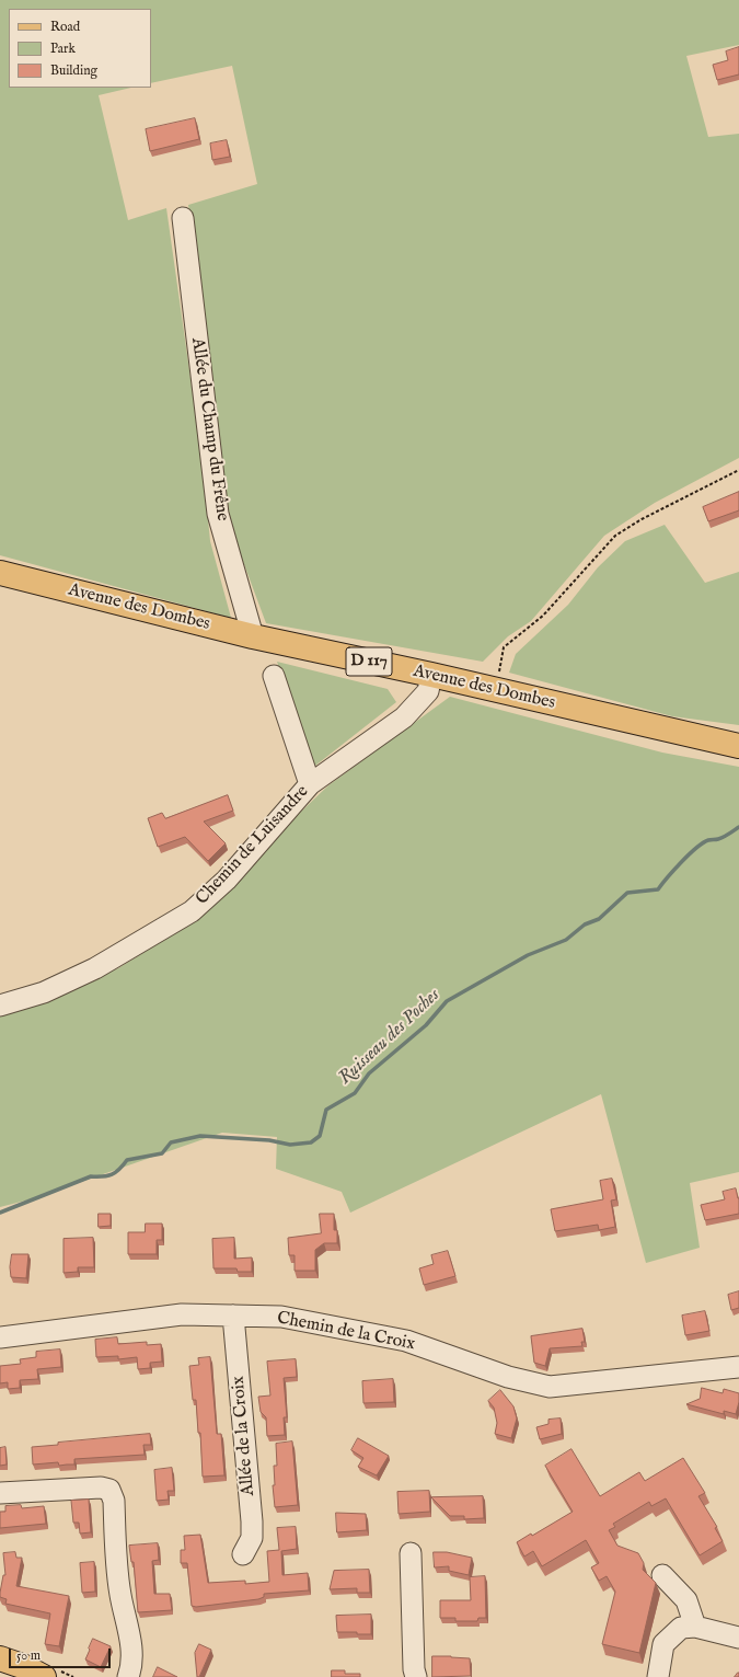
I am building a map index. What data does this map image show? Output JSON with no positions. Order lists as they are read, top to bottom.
{
  "streets": {
    "main road": ["Avenue des Dombes", "D 117"],
    "street": [
      "Allée du Champ du Frêne",
      "Chemin de Luisandre",
      "Chemin de la Croix",
      "Allée de la Croix"
    ]
  },
  "crossings": [
    ["Allée du Champ du Frêne", "Avenue des Dombes"],
    ["Avenue des Dombes", "Chemin de Luisandre"],
    ["Chemin de la Croix", "Allée de la Croix"]
  ],
  "water": ["Ruisseau des Poches"],
  "legend": ["Road", "Park", "Building"],
  "scale_bar": "50 m"
}
